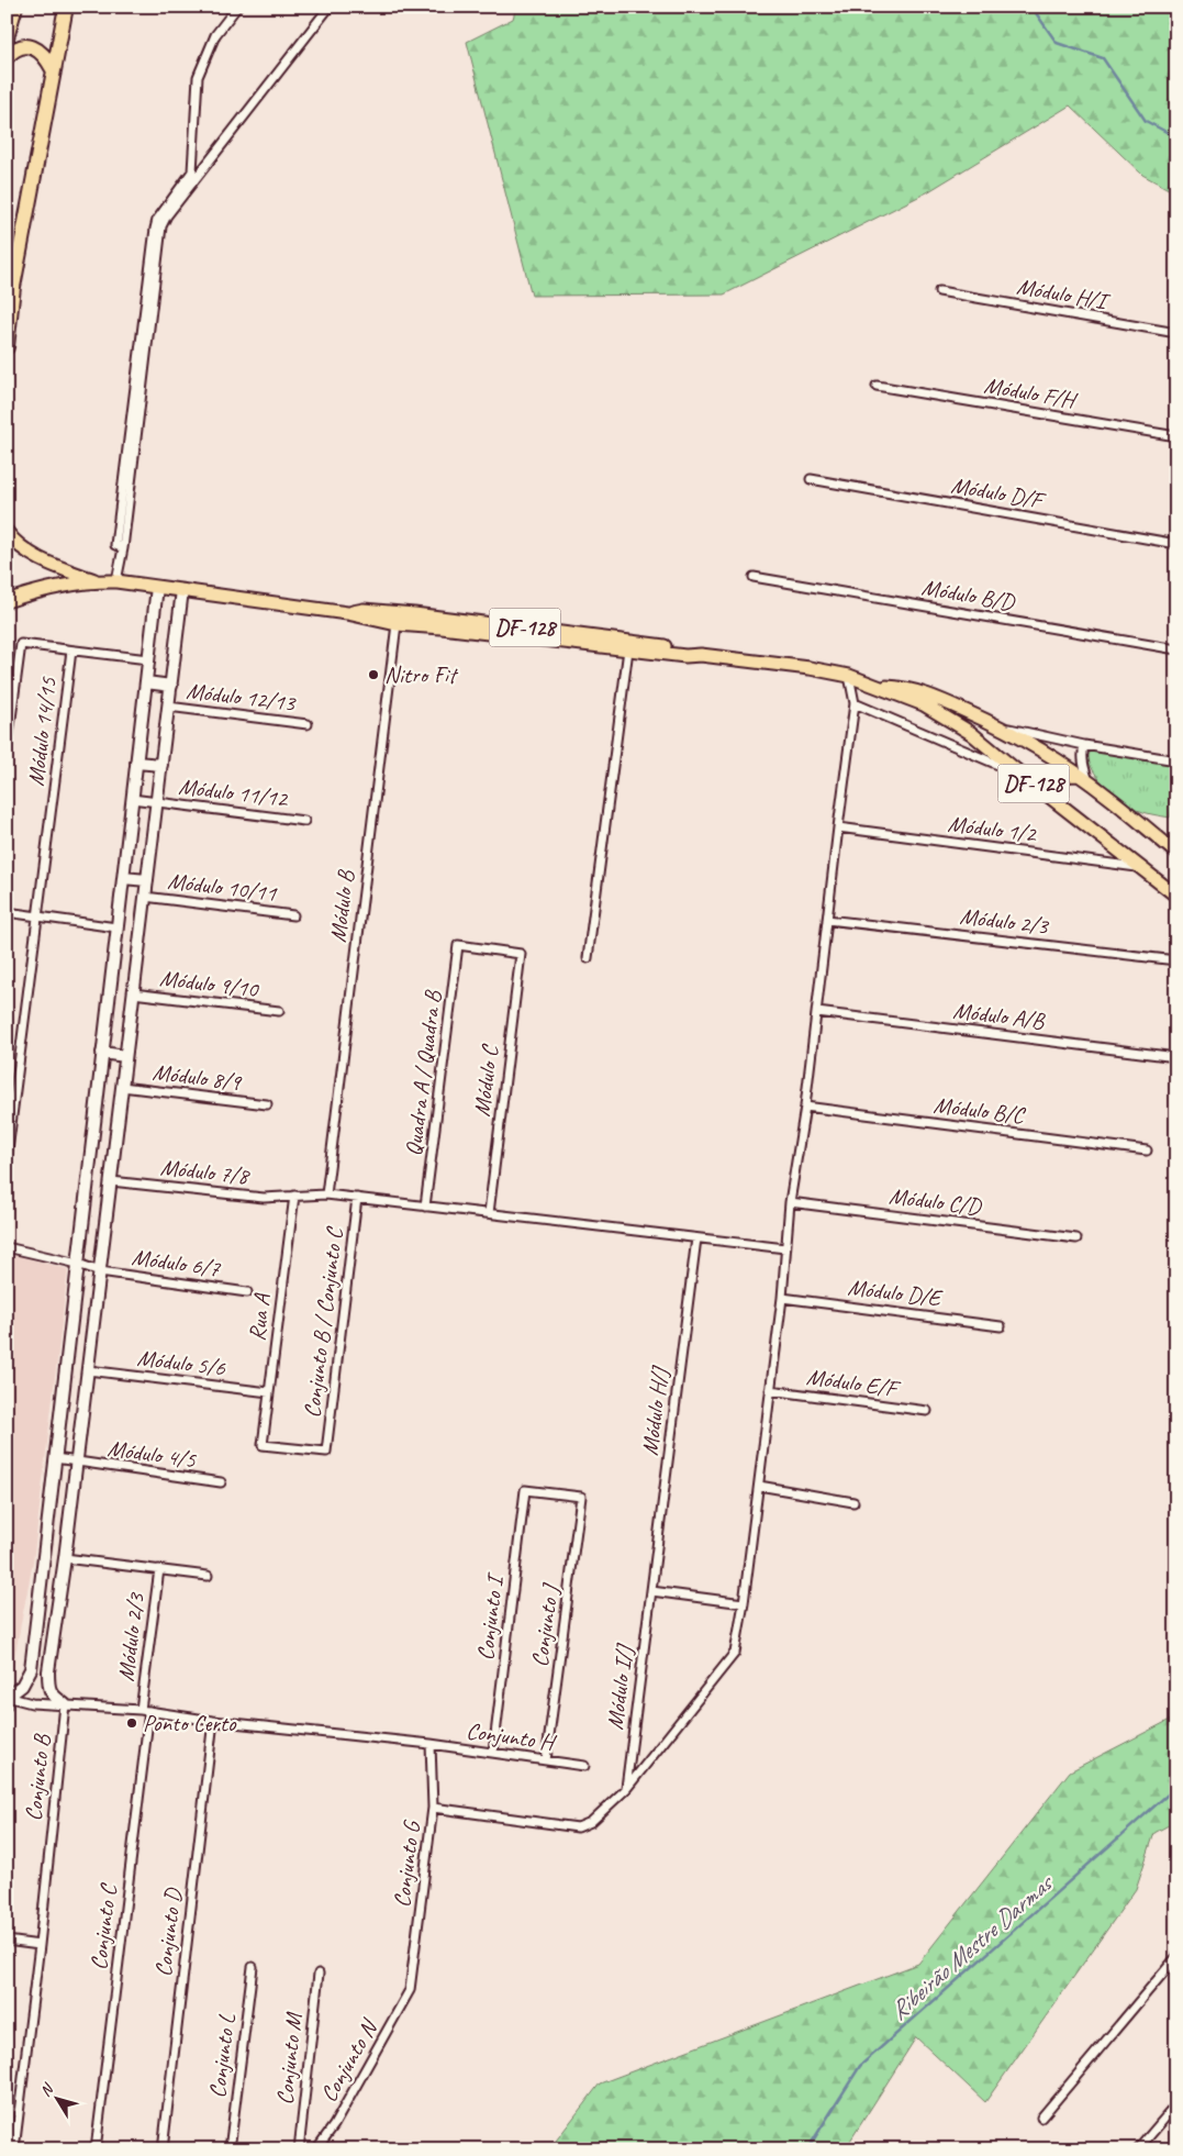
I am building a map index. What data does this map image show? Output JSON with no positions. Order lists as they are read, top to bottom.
{
  "streets": {
    "main road": ["DF-128"],
    "street": [
      "Módulo H/I",
      "Módulo F/H",
      "Módulo D/F",
      "Módulo B/D",
      "Módulo 12/13",
      "Módulo 14/15",
      "Módulo 11/12",
      "Módulo 1/2",
      "Módulo 10/11",
      "Módulo B",
      "Módulo 2/3",
      "Módulo 9/10",
      "Módulo A/B",
      "Quadra A / Quadra B",
      "Módulo 8/9",
      "Módulo C",
      "Módulo B/C",
      "Módulo 7/8",
      "Módulo C/D",
      "Módulo 6/7",
      "Módulo D/E",
      "Rua A",
      "Conjunto B / Conjunto C",
      "Módulo 5/6",
      "Módulo E/F",
      "Módulo H/J",
      "Módulo 4/5",
      "Conjunto I",
      "Conjunto J",
      "Módulo I/J",
      "Conjunto H",
      "Conjunto B",
      "Conjunto G",
      "Conjunto C",
      "Conjunto D",
      "Conjunto L",
      "Conjunto M",
      "Conjunto N"
    ]
  },
  "crossings": [
    ["DF-128", "Módulo 1/2"],
    ["DF-128", "Módulo B"],
    ["Módulo B", "Módulo 7/8"],
    ["Módulo 2/3", "Conjunto H"],
    ["Módulo 2/3", "Conjunto C"],
    ["Quadra A / Quadra B", "Módulo C"],
    ["Quadra A / Quadra B", "Módulo 7/8"],
    ["Módulo C", "Módulo 7/8"],
    ["Módulo 7/8", "Rua A"],
    ["Módulo 7/8", "Conjunto B / Conjunto C"],
    ["Módulo 7/8", "Módulo H/J"],
    ["Rua A", "Conjunto B / Conjunto C"],
    ["Rua A", "Módulo 5/6"],
    ["Módulo H/J", "Módulo I/J"],
    ["Conjunto I", "Conjunto J"],
    ["Conjunto I", "Conjunto H"],
    ["Conjunto J", "Conjunto H"],
    ["Conjunto H", "Conjunto B"],
    ["Conjunto H", "Conjunto G"],
    ["Conjunto H", "Conjunto C"],
    ["Conjunto H", "Conjunto D"],
    ["Conjunto G", "Conjunto N"]
  ],
  "water": ["Ribeirão Mestre Darmas"],
  "places": ["Nitro Fit", "Ponto Certo"],
  "north": "top left"
}
